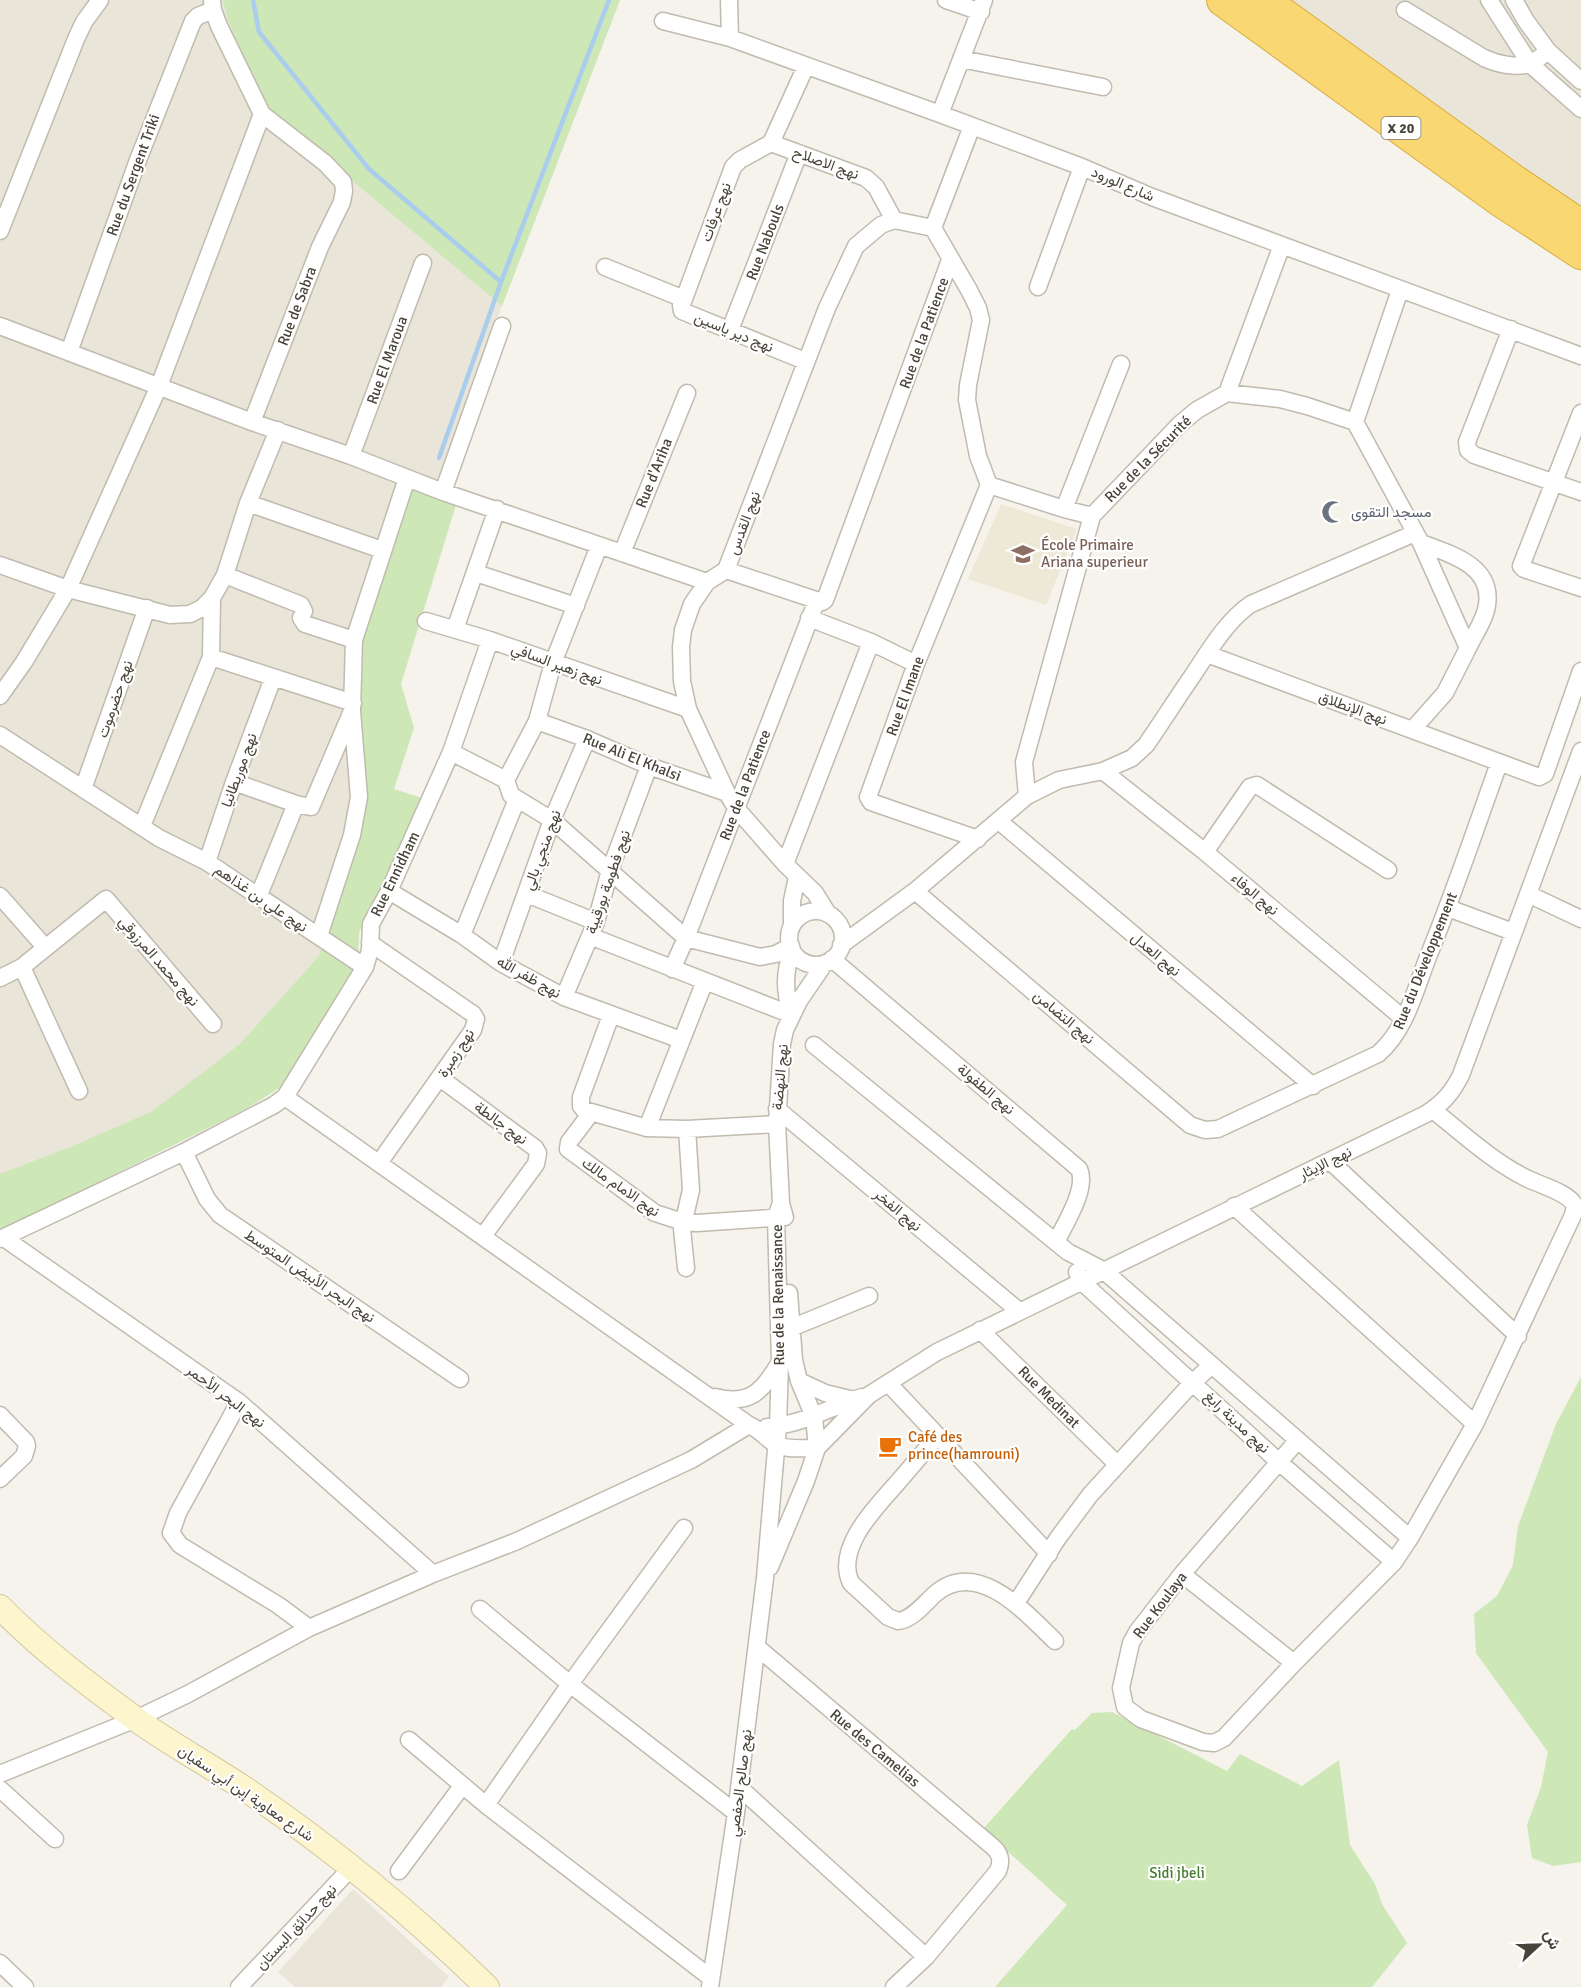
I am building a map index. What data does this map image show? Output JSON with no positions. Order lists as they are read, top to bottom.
{
  "streets": {
    "highway": ["X 20"],
    "main road": ["شارع معاوية إبن أبي سفيان"],
    "street": [
      "نهج الاصلاح",
      "Rue du Sergent Triki",
      "شارع الورود",
      "نهج عرفات",
      "Rue Nabouls",
      "Rue de Sabra",
      "نهج دير ياسين",
      "Rue de la Patience",
      "Rue El Maroua",
      "Rue de la Sécurité",
      "Rue d'Ariha",
      "نهج القدس",
      "نهج زهير السافي",
      "Rue El Imane",
      "نهج حضرموت",
      "نهج الإنطلاق",
      "Rue Ali El Khalsi",
      "نهج موريطانيا",
      "نهج منجي بالي",
      "Rue Ennidham",
      "نهج فطومة بورقيبة",
      "نهج الوفاء",
      "نهج علي بن غذاهم",
      "نهج العدل",
      "نهج محمد المرزوقي",
      "Rue du Développement",
      "نهج ظفر الله",
      "نهج التضامن",
      "نهج زمبرة",
      "نهج النهضة",
      "نهج الطفولة",
      "نهج جالطة",
      "نهج الإيثار",
      "نهج الامام مالك",
      "نهج الفخر",
      "نهج البحر الأبيض المتوسط",
      "Rue de la Renaissance",
      "نهج البحر الأحمر",
      "Rue Medinat",
      "نهج مدينة رابغ",
      "Rue Koulaya",
      "Rue des Camelias",
      "نهج صالح الحفصي",
      "نهج حدائق البستان"
    ]
  },
  "crossings": [
    ["نهج الاصلاح", "نهج عرفات"],
    ["نهج الاصلاح", "Rue Nabouls"],
    ["نهج الاصلاح", "نهج القدس"],
    ["نهج عرفات", "نهج دير ياسين"],
    ["Rue Nabouls", "نهج دير ياسين"],
    ["نهج دير ياسين", "نهج القدس"],
    ["Rue de la Patience", "نهج القدس"],
    ["Rue de la Sécurité", "نهج النهضة"],
    ["نهج القدس", "نهج زهير السافي"],
    ["نهج القدس", "Rue Ali El Khalsi"],
    ["نهج القدس", "نهج النهضة"],
    ["نهج القدس", "نهج الطفولة"],
    ["نهج زهير السافي", "Rue Ennidham"],
    ["Rue El Imane", "نهج النهضة"],
    ["نهج حضرموت", "نهج علي بن غذاهم"],
    ["نهج الإنطلاق", "Rue du Développement"],
    ["نهج الإنطلاق", "نهج النهضة"],
    ["Rue Ali El Khalsi", "نهج منجي بالي"],
    ["Rue Ali El Khalsi", "نهج فطومة بورقيبة"],
    ["نهج موريطانيا", "نهج علي بن غذاهم"],
    ["نهج منجي بالي", "نهج ظفر الله"],
    ["Rue Ennidham", "نهج ظفر الله"],
    ["Rue Ennidham", "نهج زمبرة"],
    ["نهج فطومة بورقيبة", "نهج ظفر الله"],
    ["نهج الوفاء", "Rue du Développement"],
    ["نهج الوفاء", "نهج النهضة"],
    ["نهج العدل", "Rue du Développement"],
    ["نهج العدل", "نهج النهضة"],
    ["Rue du Développement", "نهج التضامن"],
    ["نهج التضامن", "نهج النهضة"],
    ["نهج زمبرة", "نهج جالطة"],
    ["نهج النهضة", "نهج الطفولة"],
    ["نهج النهضة", "نهج الفخر"],
    ["نهج النهضة", "Rue de la Renaissance"],
    ["نهج الطفولة", "نهج مدينة رابغ"],
    ["نهج الإيثار", "نهج الفخر"],
    ["نهج الإيثار", "Rue Medinat"],
    ["نهج الإيثار", "نهج مدينة رابغ"],
    ["نهج الإيثار", "Rue Koulaya"],
    ["Rue de la Renaissance", "نهج صالح الحفصي"],
    ["نهج مدينة رابغ", "Rue Koulaya"],
    ["Rue des Camelias", "نهج صالح الحفصي"],
    ["شارع معاوية إبن أبي سفيان", "نهج حدائق البستان"]
  ],
  "parks": ["Sidi jbeli"],
  "places": {
    "mosque": ["مسجد التقوى"],
    "school or university": ["École Primaire Ariana superieur"],
    "cafe": ["Café des prince(hamrouni)"]
  },
  "north": "right"
}
